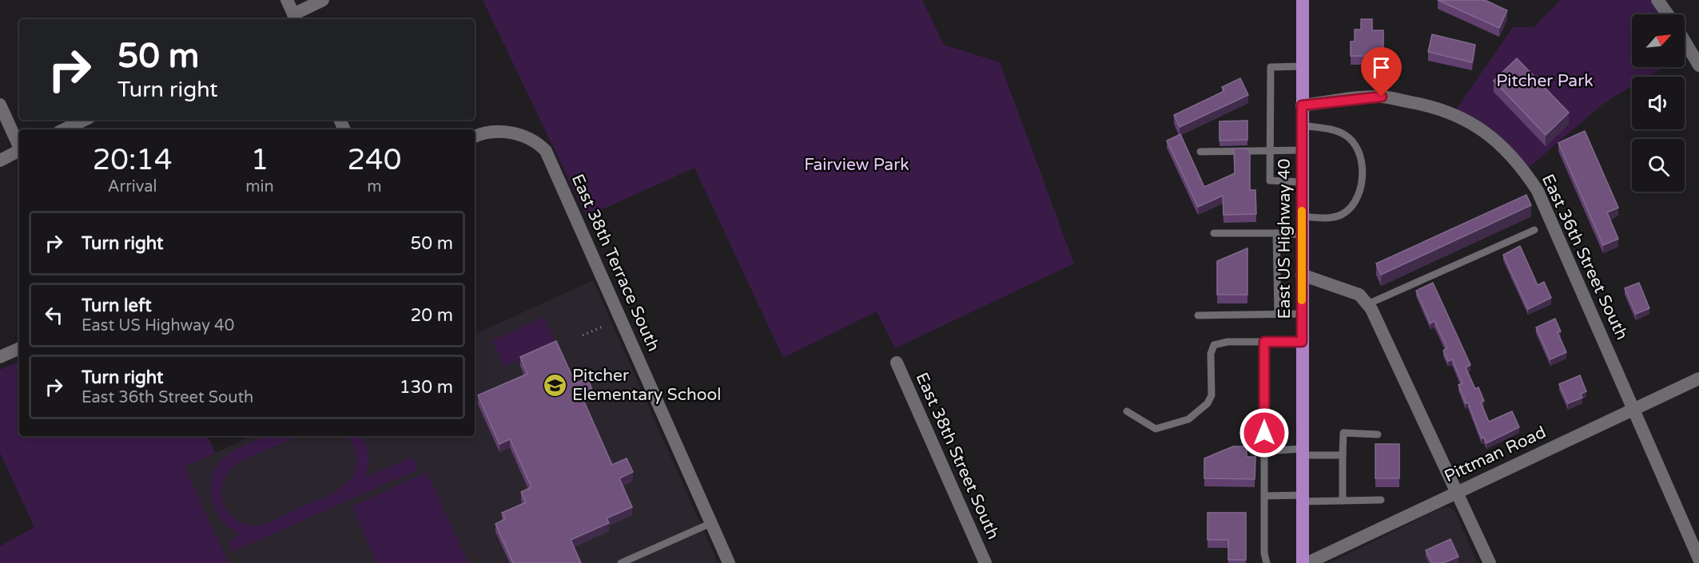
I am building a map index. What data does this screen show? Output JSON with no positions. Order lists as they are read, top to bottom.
{
  "streets": {
    "main road": ["East US Highway 40"],
    "street": [
      "East 36th Street South",
      "East 38th Terrace South",
      "Pittman Road",
      "East 38th Street South"
    ]
  },
  "crossings": [
    ["East US Highway 40", "East 36th Street South"],
    ["East 36th Street South", "Pittman Road"]
  ],
  "parks": ["Pitcher Park", "Fairview Park"],
  "places": {
    "school or university": ["Pitcher Elementary School"]
  },
  "north": "top right",
  "page": {
    "turn": ["50 m", "Turn right"],
    "eta": [
      "20:14",
      "Arrival",
      "1",
      "min",
      "240",
      "m"
    ],
    "list": [
      {
        "name": "Turn right",
        "value": "50 m"
      },
      {
        "name": "Turn left",
        "note": "East US Highway 40",
        "value": "20 m"
      },
      {
        "name": "Turn right",
        "note": "East 36th Street South",
        "value": "130 m"
      }
    ]
  }
}
